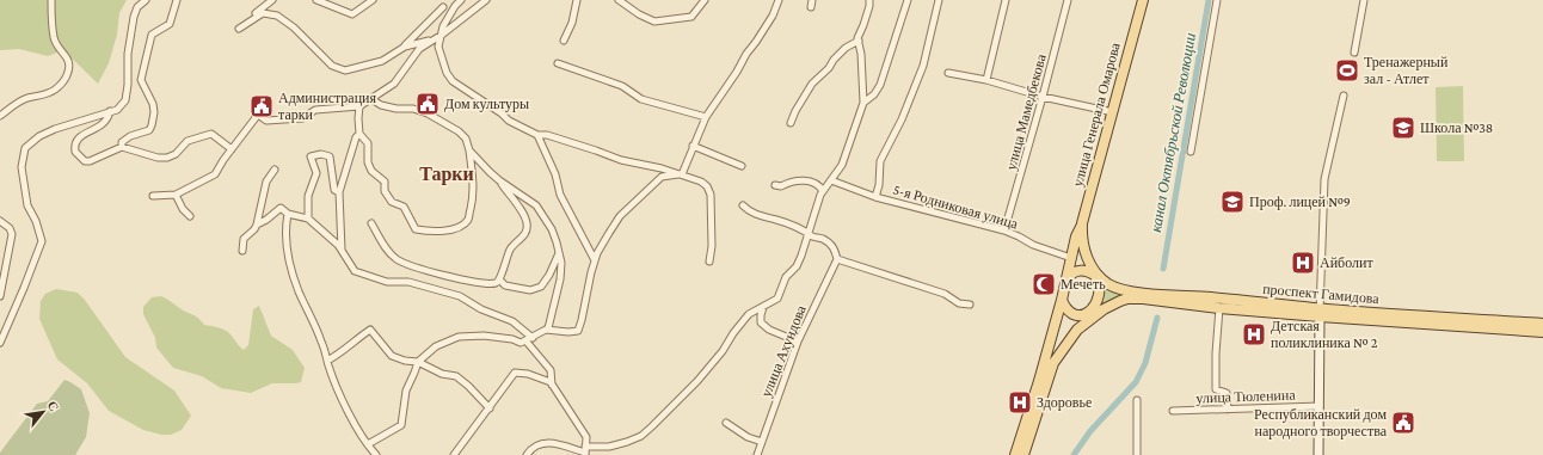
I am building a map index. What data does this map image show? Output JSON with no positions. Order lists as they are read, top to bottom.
{
  "streets": {
    "main road": ["улица Генерала Омарова", "проспект Гамидова"],
    "street": [
      "улица Мамедбекова",
      "5-я Родниковая улица",
      "улица Ахундова",
      "улица Тюленина"
    ]
  },
  "crossings": [
    ["улица Мамедбекова", "5-я Родниковая улица"],
    ["улица Генерала Омарова", "5-я Родниковая улица"],
    ["улица Генерала Омарова", "проспект Гамидова"]
  ],
  "districts": ["Тарки"],
  "water": ["канал Октябрьской Революции"],
  "places": {
    "sports": ["Тренажерный зал - Атлет"],
    "public building": ["Дом культуры", "Администрация тарки", "Республиканский дом народного творчества"],
    "school or university": ["Школа №38", "Проф. лицей №9"],
    "hospital": ["Айболит", "Детская поликлиника № 2", "Здоровье"],
    "mosque": ["Мечеть"]
  },
  "north": "top right"
}
